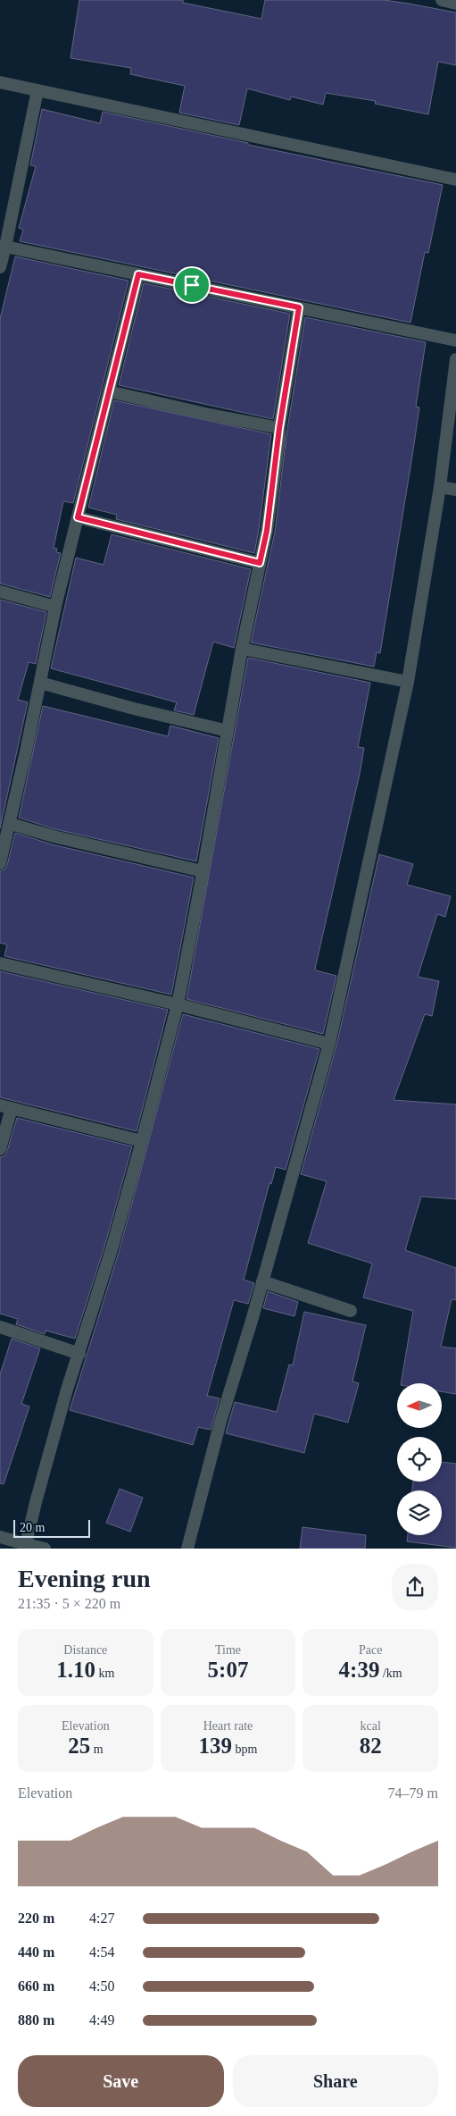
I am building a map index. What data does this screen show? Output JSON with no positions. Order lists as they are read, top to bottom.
{
  "scale_bar": "20 m",
  "north": "left",
  "page": {
    "scale": "20 m",
    "heading": ["Evening run", "21:35 · 5 × 220 m"],
    "stats": [
      ["Distance", "1.10 km"],
      ["Time", "5:07"],
      ["Pace", "4:39 /km"],
      ["Elevation", "25 m"],
      ["Heart rate", "139 bpm"],
      ["kcal", "82"]
    ],
    "chart": ["Elevation", "74–79 m"],
    "list": [
      {
        "name": "220 m",
        "note": "4:27"
      },
      {
        "name": "440 m",
        "note": "4:54"
      },
      {
        "name": "660 m",
        "note": "4:50"
      },
      {
        "name": "880 m",
        "note": "4:49"
      }
    ],
    "buttons": ["Save", "Share"]
  }
}
